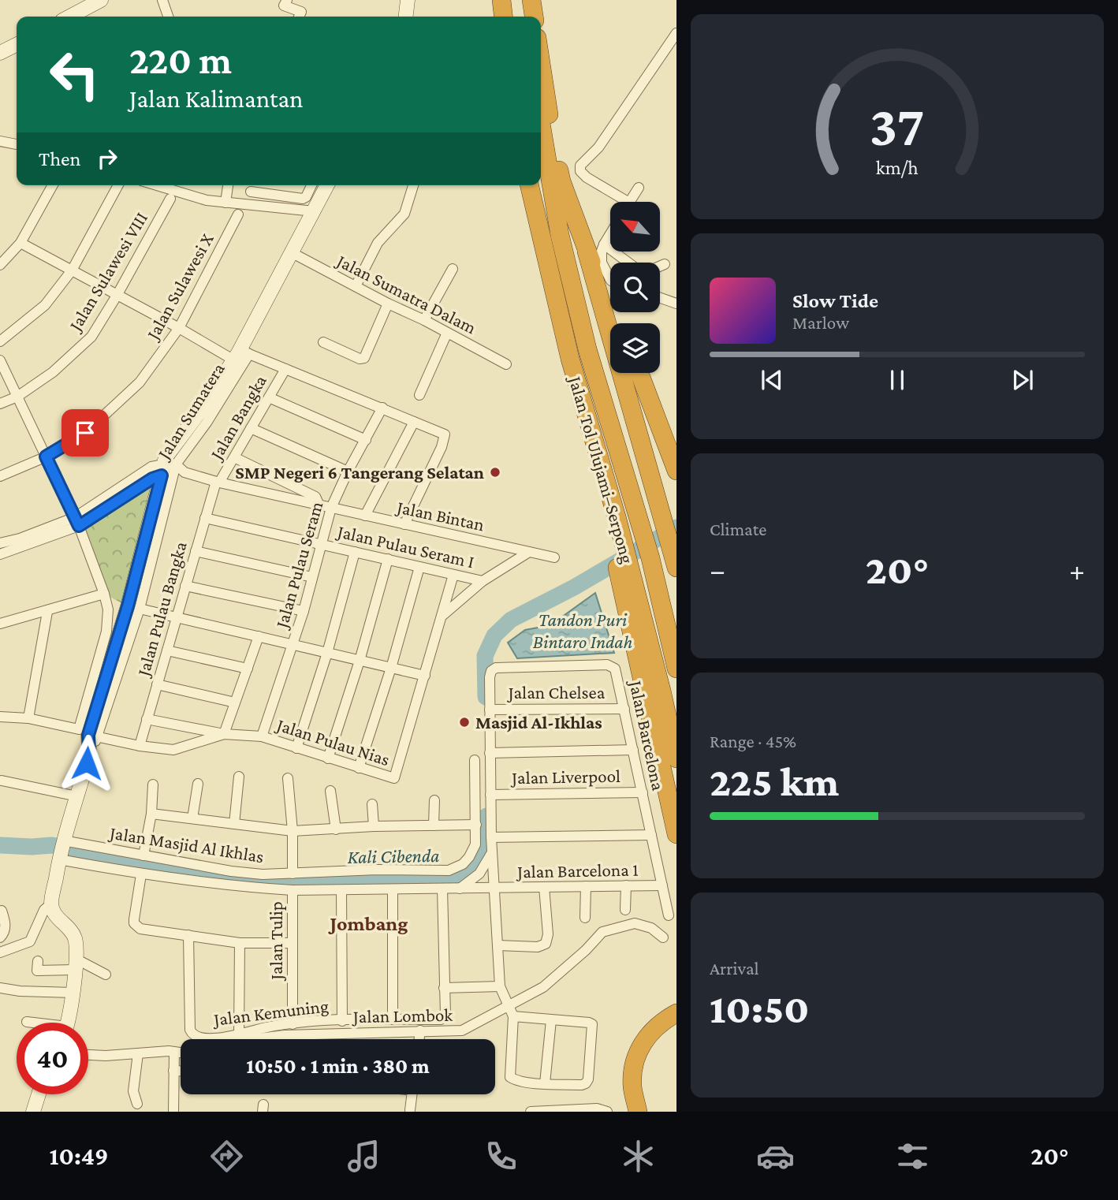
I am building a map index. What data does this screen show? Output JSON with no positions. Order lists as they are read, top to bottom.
{
  "streets": {
    "highway": ["Jalan Tol Ulujami–Serpong"],
    "street": [
      "Jalan Sulawesi VIII",
      "Jalan Sulawesi X",
      "Jalan Sumatra Dalam",
      "Jalan Sumatera",
      "Jalan Bangka",
      "Jalan Bintan",
      "Jalan Pulau Seram I",
      "Jalan Pulau Seram",
      "Jalan Pulau Bangka",
      "Jalan Chelsea",
      "Jalan Barcelona",
      "Jalan Pulau Nias",
      "Jalan Liverpool",
      "Jalan Masjid Al Ikhlas",
      "Jalan Barcelona 1",
      "Jalan Tulip",
      "Jalan Kemuning",
      "Jalan Lombok"
    ]
  },
  "crossings": [
    ["Jalan Sumatra Dalam", "Jalan Sumatera"],
    ["Jalan Sumatera", "Jalan Bintan"],
    ["Jalan Sumatera", "Jalan Pulau Nias"],
    ["Jalan Sumatera", "Jalan Masjid Al Ikhlas"],
    ["Jalan Sumatera", "Jalan Barcelona 1"],
    ["Jalan Bangka", "Jalan Bintan"],
    ["Jalan Bangka", "Jalan Pulau Bangka"],
    ["Jalan Bintan", "Jalan Pulau Seram"],
    ["Jalan Bintan", "Jalan Pulau Bangka"],
    ["Jalan Pulau Seram I", "Jalan Pulau Seram"],
    ["Jalan Pulau Seram I", "Jalan Pulau Bangka"],
    ["Jalan Pulau Seram I", "Jalan Pulau Nias"],
    ["Jalan Pulau Seram", "Jalan Pulau Nias"],
    ["Jalan Pulau Bangka", "Jalan Pulau Nias"],
    ["Jalan Chelsea", "Jalan Barcelona"],
    ["Jalan Barcelona", "Jalan Liverpool"],
    ["Jalan Barcelona", "Jalan Barcelona 1"],
    ["Jalan Masjid Al Ikhlas", "Jalan Barcelona 1"],
    ["Jalan Barcelona 1", "Jalan Tulip"],
    ["Jalan Tulip", "Jalan Kemuning"]
  ],
  "districts": ["Jombang"],
  "water": ["Tandon Puri Bintaro Indah", "Kali Cibenda"],
  "places": ["SMP Negeri 6 Tangerang Selatan", "Masjid Al-Ikhlas"],
  "north": "top left",
  "page": {
    "turn": ["220 m", "Jalan Kalimantan"],
    "then": "Then",
    "song": ["Slow Tide", "Marlow"],
    "tile": [
      "Climate",
      ["Range · 45%", "225 km"],
      ["Arrival", "10:50"]
    ],
    "heat": ["−", "20°", "+"],
    "limit": "40",
    "trip": "10:50 · 1 min · 380 m",
    "tabs": ["10:49", "20°"],
    "gauge": ["37", "km/h"]
  }
}
